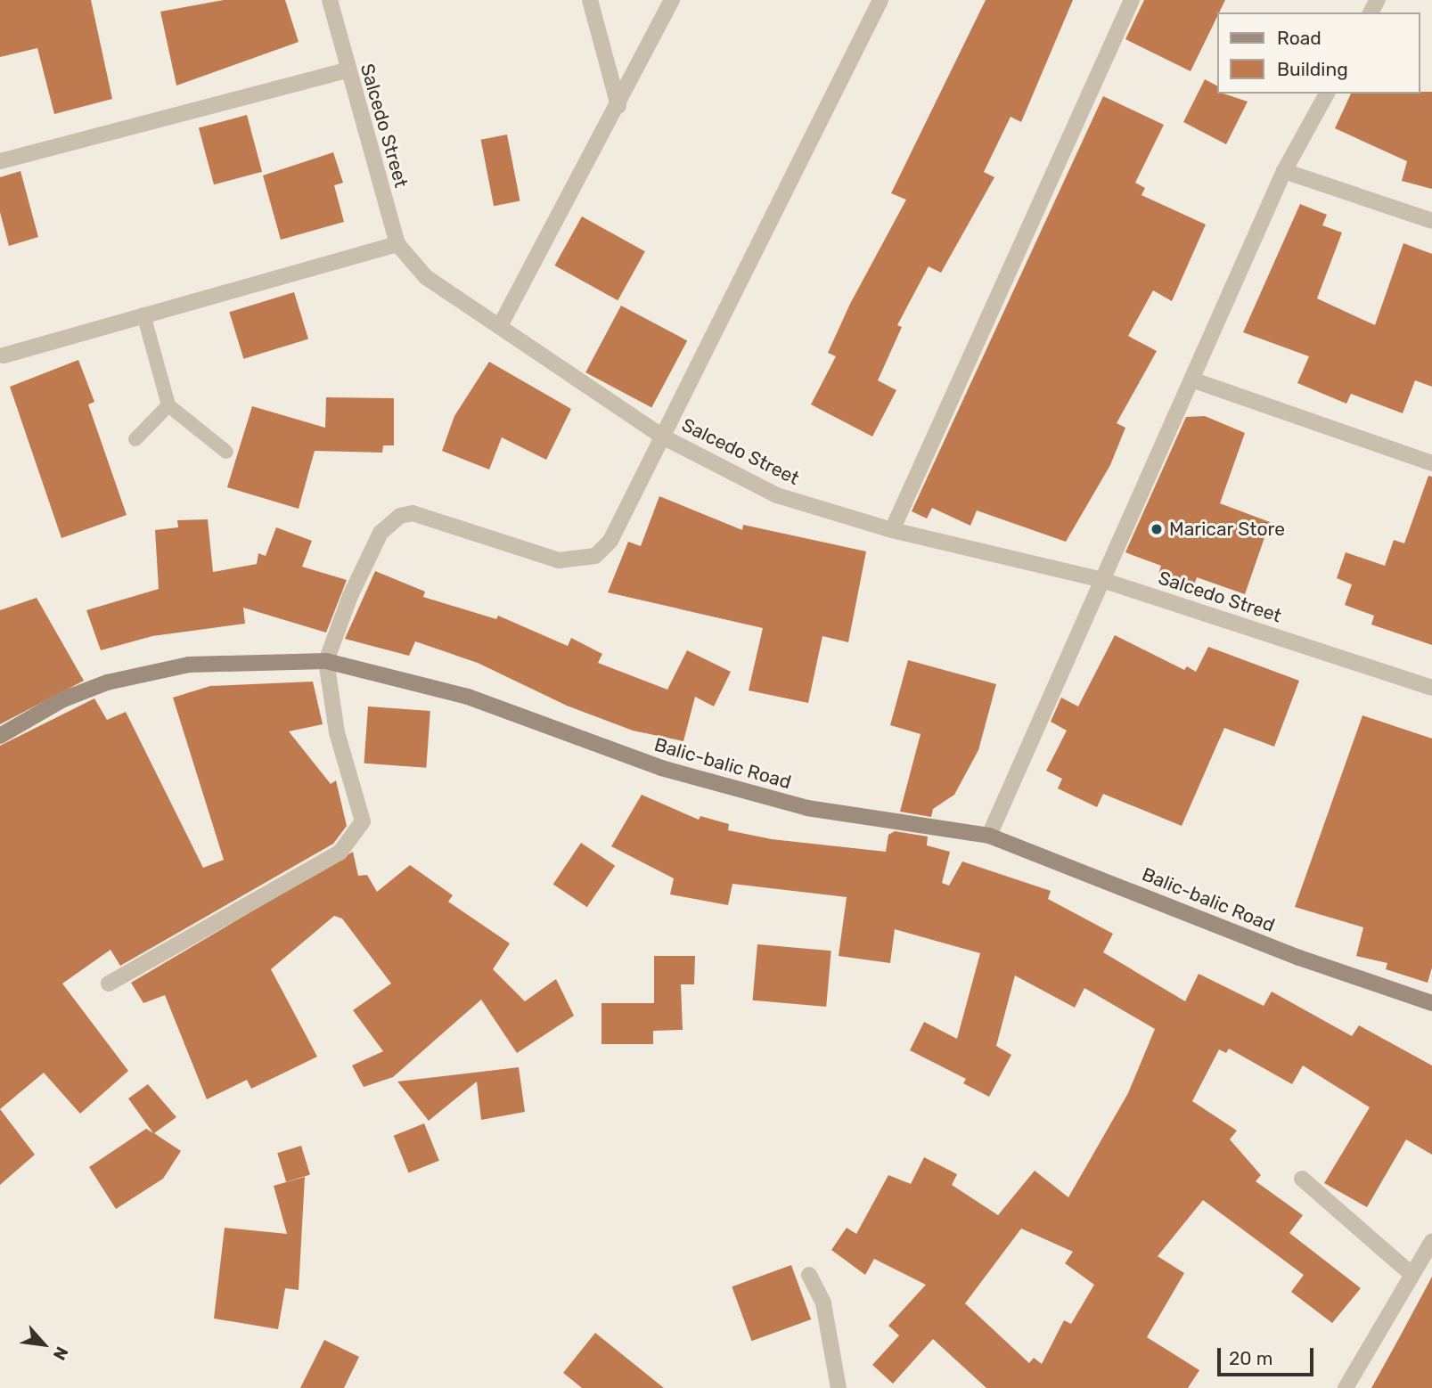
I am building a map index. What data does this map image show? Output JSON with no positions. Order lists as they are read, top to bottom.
{
  "streets": {
    "main road": ["Balic-balic Road"],
    "street": ["Salcedo Street"]
  },
  "places": ["Maricar Store"],
  "legend": ["Road", "Building"],
  "scale_bar": "20 m",
  "north": "bottom right"
}
